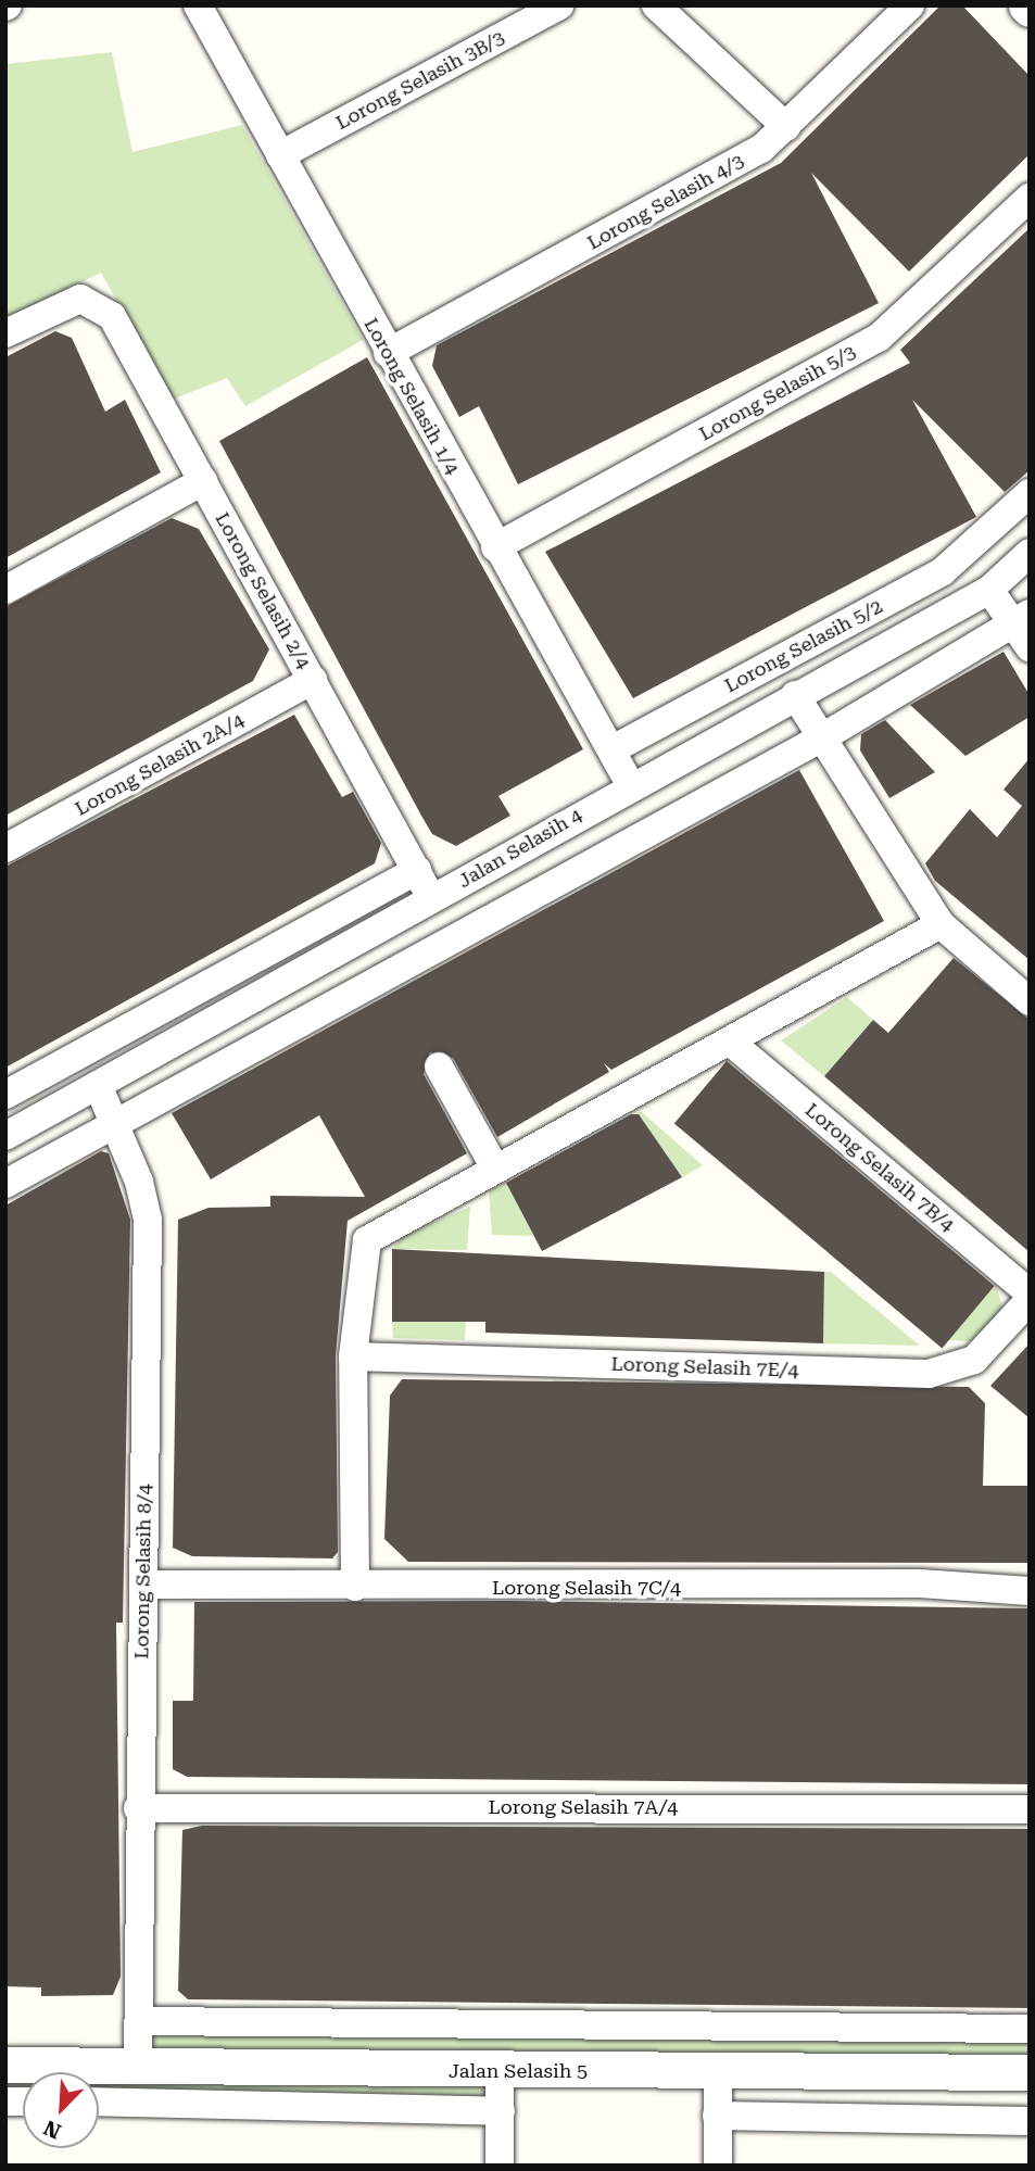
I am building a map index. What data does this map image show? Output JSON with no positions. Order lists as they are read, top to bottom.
{
  "streets": {
    "street": [
      "Lorong Selasih 3B/3",
      "Lorong Selasih 4/3",
      "Lorong Selasih 5/3",
      "Lorong Selasih 1/4",
      "Lorong Selasih 2/4",
      "Lorong Selasih 5/2",
      "Lorong Selasih 2A/4",
      "Jalan Selasih 4",
      "Lorong Selasih 7B/4",
      "Lorong Selasih 7E/4",
      "Lorong Selasih 8/4",
      "Lorong Selasih 7C/4",
      "Lorong Selasih 7A/4",
      "Jalan Selasih 5"
    ]
  },
  "crossings": [
    ["Lorong Selasih 3B/3", "Lorong Selasih 1/4"],
    ["Lorong Selasih 4/3", "Lorong Selasih 1/4"],
    ["Lorong Selasih 5/3", "Lorong Selasih 1/4"],
    ["Lorong Selasih 1/4", "Lorong Selasih 5/2"],
    ["Lorong Selasih 1/4", "Jalan Selasih 4"],
    ["Lorong Selasih 2/4", "Lorong Selasih 2A/4"],
    ["Lorong Selasih 2/4", "Jalan Selasih 4"],
    ["Jalan Selasih 4", "Lorong Selasih 8/4"],
    ["Lorong Selasih 8/4", "Lorong Selasih 7C/4"],
    ["Lorong Selasih 8/4", "Lorong Selasih 7A/4"],
    ["Lorong Selasih 8/4", "Jalan Selasih 5"]
  ],
  "north": "bottom left"
}
